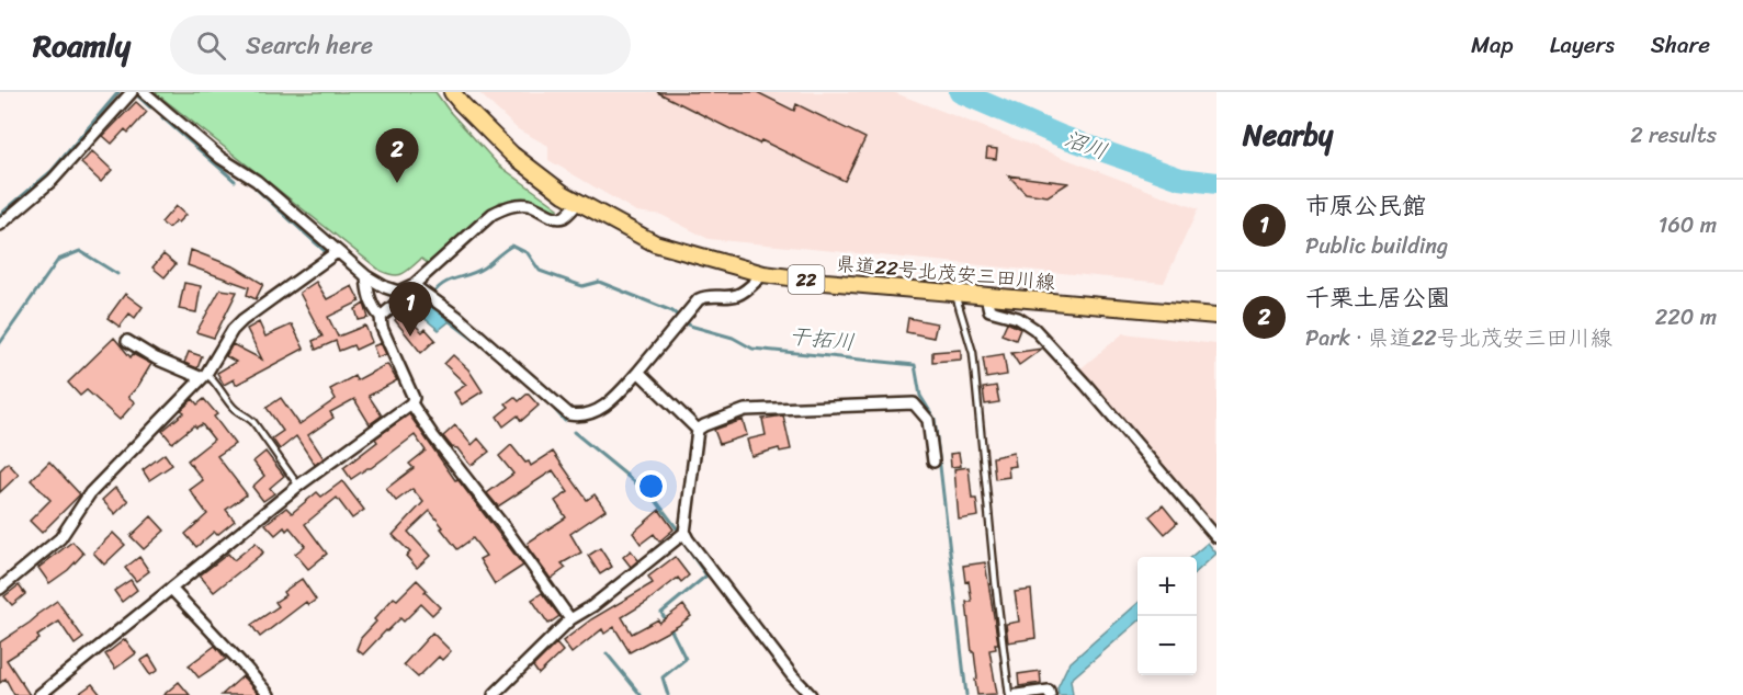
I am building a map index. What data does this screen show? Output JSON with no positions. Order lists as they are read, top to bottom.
{
  "streets": {
    "main road": ["県道22号北茂安三田川線", "22"]
  },
  "water": ["沼川", "干拓川"],
  "page": {
    "header": "Roamly",
    "search": "Search here",
    "nav": ["Map", "Layers", "Share"],
    "heading": ["Nearby", "2 results"],
    "pins": ["2", "1"],
    "list": [
      {
        "mark": "1",
        "name": "市原公民館",
        "note": "Public building",
        "value": "160 m"
      },
      {
        "mark": "2",
        "name": "千栗土居公園",
        "note": "Park · 県道22号北茂安三田川線",
        "value": "220 m"
      }
    ],
    "map_buttons": ["+", "−"]
  }
}
